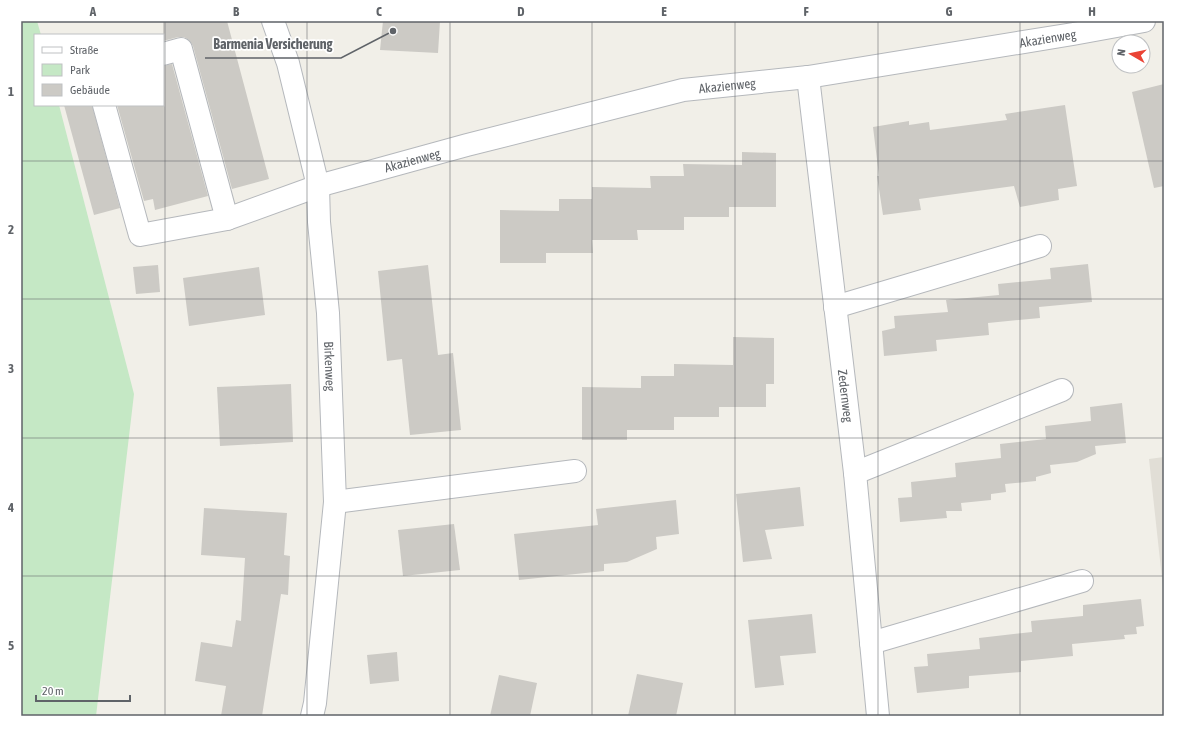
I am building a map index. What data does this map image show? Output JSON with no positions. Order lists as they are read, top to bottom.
{
  "streets": {
    "street": ["Akazienweg", "Birkenweg", "Zedernweg"]
  },
  "crossings": [
    ["Akazienweg", "Birkenweg"],
    ["Akazienweg", "Zedernweg"]
  ],
  "places": ["Barmenia Versicherung"],
  "legend": ["Straße", "Park", "Gebäude"],
  "scale_bar": "20 m",
  "north": "left",
  "grid": {
    "columns": [
      "A",
      "B",
      "C",
      "D",
      "E",
      "F",
      "G",
      "H"
    ],
    "rows": [
      "1",
      "2",
      "3",
      "4",
      "5"
    ]
  }
}
